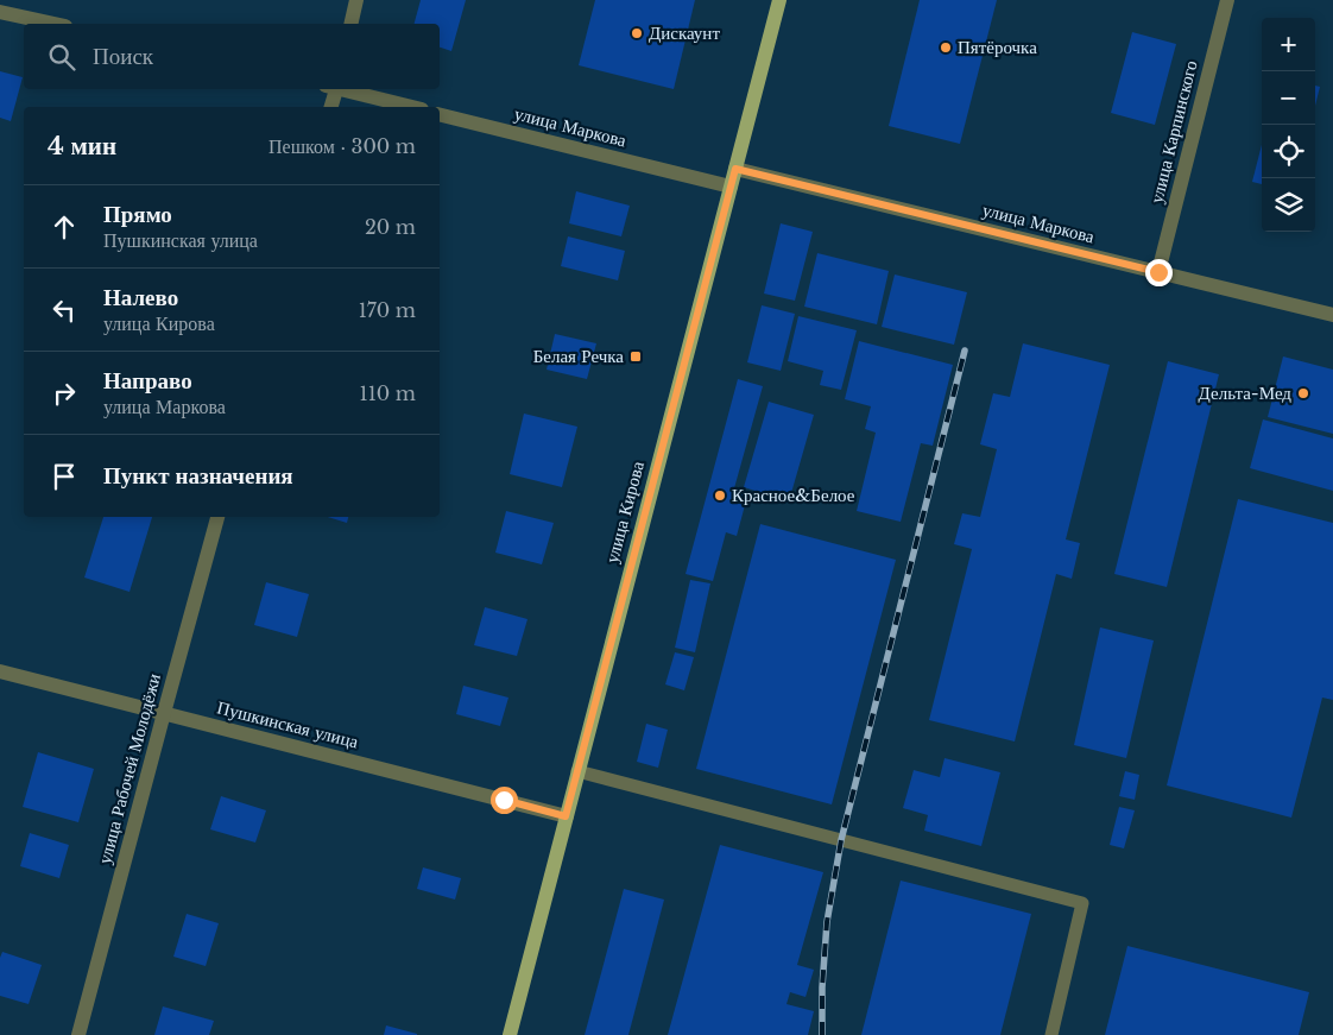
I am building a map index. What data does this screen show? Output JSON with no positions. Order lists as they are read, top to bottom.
{
  "streets": {
    "main road": ["улица Кирова"],
    "street": [
      "улица Маркова",
      "улица Карпинского",
      "Пушкинская улица",
      "улица Рабочей Молодёжи"
    ]
  },
  "crossings": [
    ["улица Маркова", "улица Карпинского"],
    ["улица Маркова", "улица Кирова"],
    ["улица Кирова", "Пушкинская улица"],
    ["Пушкинская улица", "улица Рабочей Молодёжи"]
  ],
  "places": {
    "other": [
      "Дискаунт",
      "Пятёрочка",
      "Дельта-Мед",
      "Красное&Белое"
    ],
    "transit": ["Белая Речка"]
  },
  "page": {
    "map_buttons": ["+", "−"],
    "search": "Поиск",
    "heading": ["4 мин", "Пешком · 300 m"],
    "list": [
      ["Прямо", "Пушкинская улица", "20 m"],
      ["Налево", "улица Кирова", "170 m"],
      ["Направо", "улица Маркова", "110 m"],
      "Пункт назначения"
    ]
  }
}
